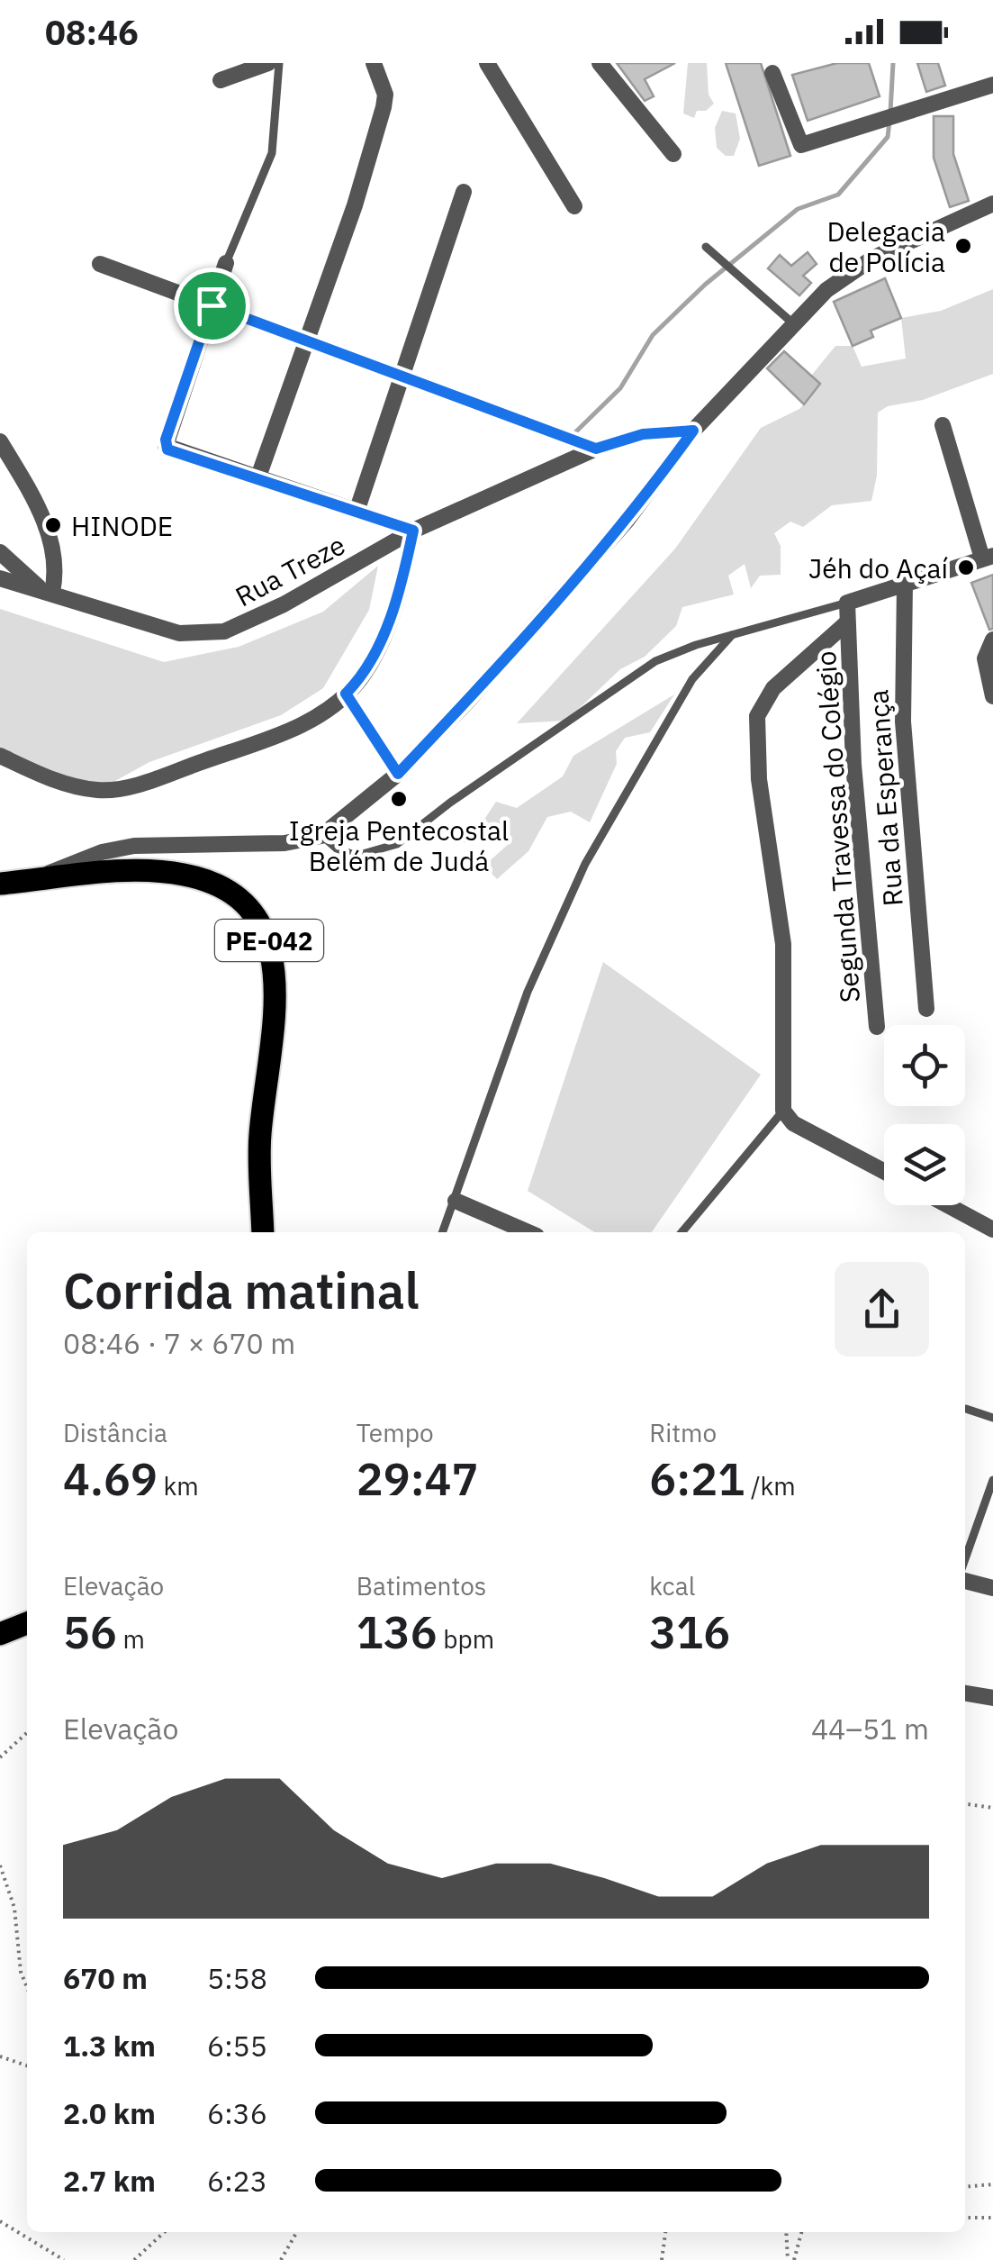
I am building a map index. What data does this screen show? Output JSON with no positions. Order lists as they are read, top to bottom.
{
  "streets": {
    "main road": ["PE-042"],
    "street": ["Rua Treze", "Rua da Esperança", "Segunda Travessa do Colégio"]
  },
  "places": [
    "Delegacia de Polícia",
    "HINODE",
    "Jéh do Açaí",
    "Igreja Pentecostal Belém de Judá"
  ],
  "page": {
    "status": "08:46",
    "heading": ["Corrida matinal", "08:46 · 7 × 670 m"],
    "stats": [
      ["Distância", "4.69 km"],
      ["Tempo", "29:47"],
      ["Ritmo", "6:21 /km"],
      ["Elevação", "56 m"],
      ["Batimentos", "136 bpm"],
      ["kcal", "316"]
    ],
    "chart": ["Elevação", "44–51 m"],
    "list": [
      {
        "name": "670 m",
        "note": "5:58"
      },
      {
        "name": "1.3 km",
        "note": "6:55"
      },
      {
        "name": "2.0 km",
        "note": "6:36"
      },
      {
        "name": "2.7 km",
        "note": "6:23"
      }
    ]
  }
}
